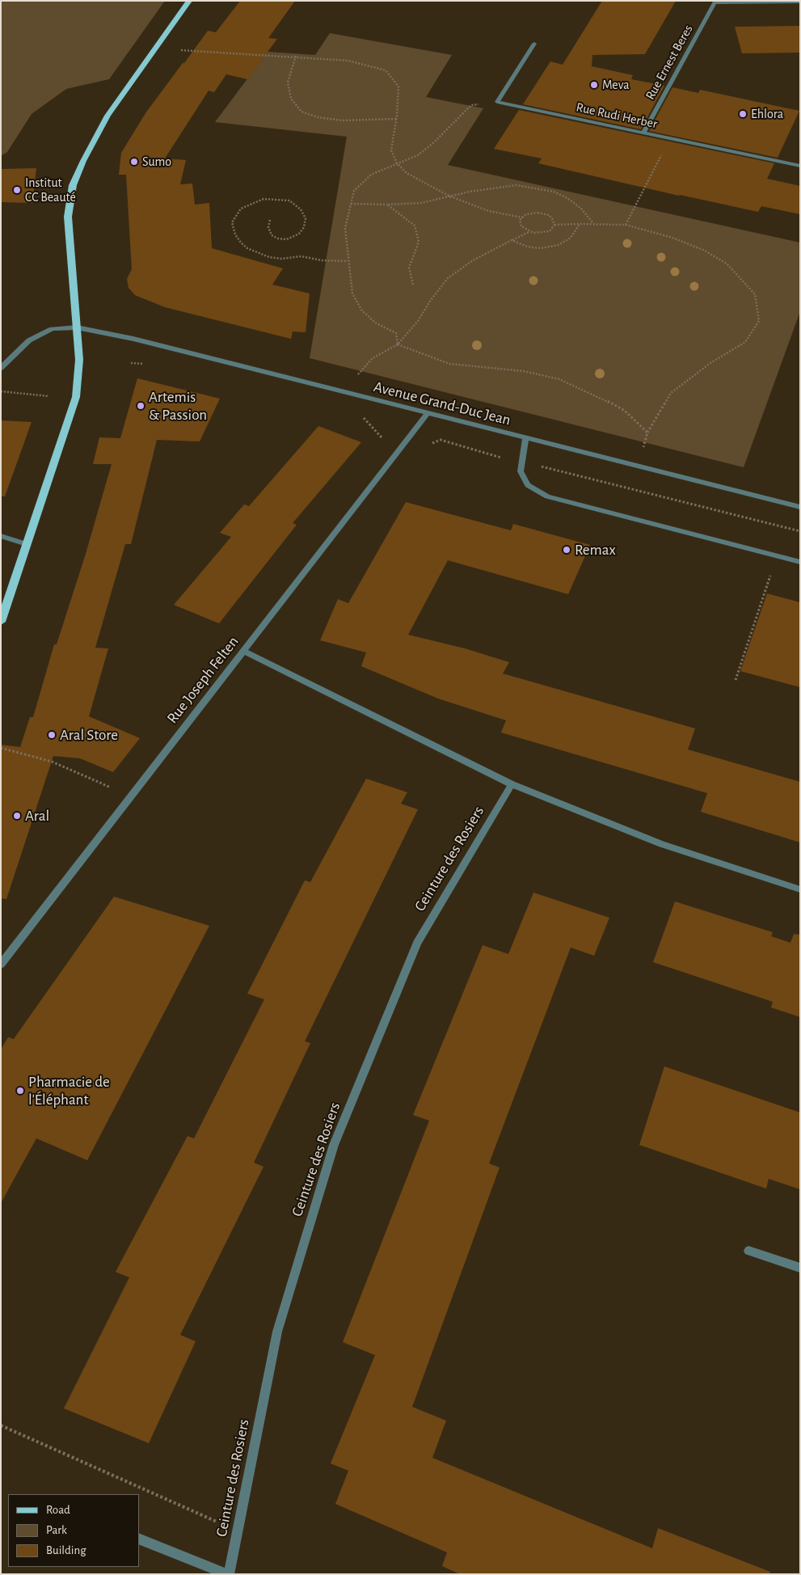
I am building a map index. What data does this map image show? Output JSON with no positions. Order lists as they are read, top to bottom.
{
  "streets": {
    "street": [
      "Rue Ernest Beres",
      "Rue Rudi Herber",
      "Avenue Grand-Duc Jean",
      "Rue Joseph Felten",
      "Ceinture des Rosiers"
    ]
  },
  "crossings": [
    ["Rue Ernest Beres", "Rue Rudi Herber"],
    ["Avenue Grand-Duc Jean", "Rue Joseph Felten"]
  ],
  "places": [
    "Meva",
    "Ehlora",
    "Sumo",
    "Institut CC Beauté",
    "Artemis & Passion",
    "Remax",
    "Aral Store",
    "Aral",
    "Pharmacie de l'Éléphant"
  ],
  "legend": ["Road", "Park", "Building"]
}
